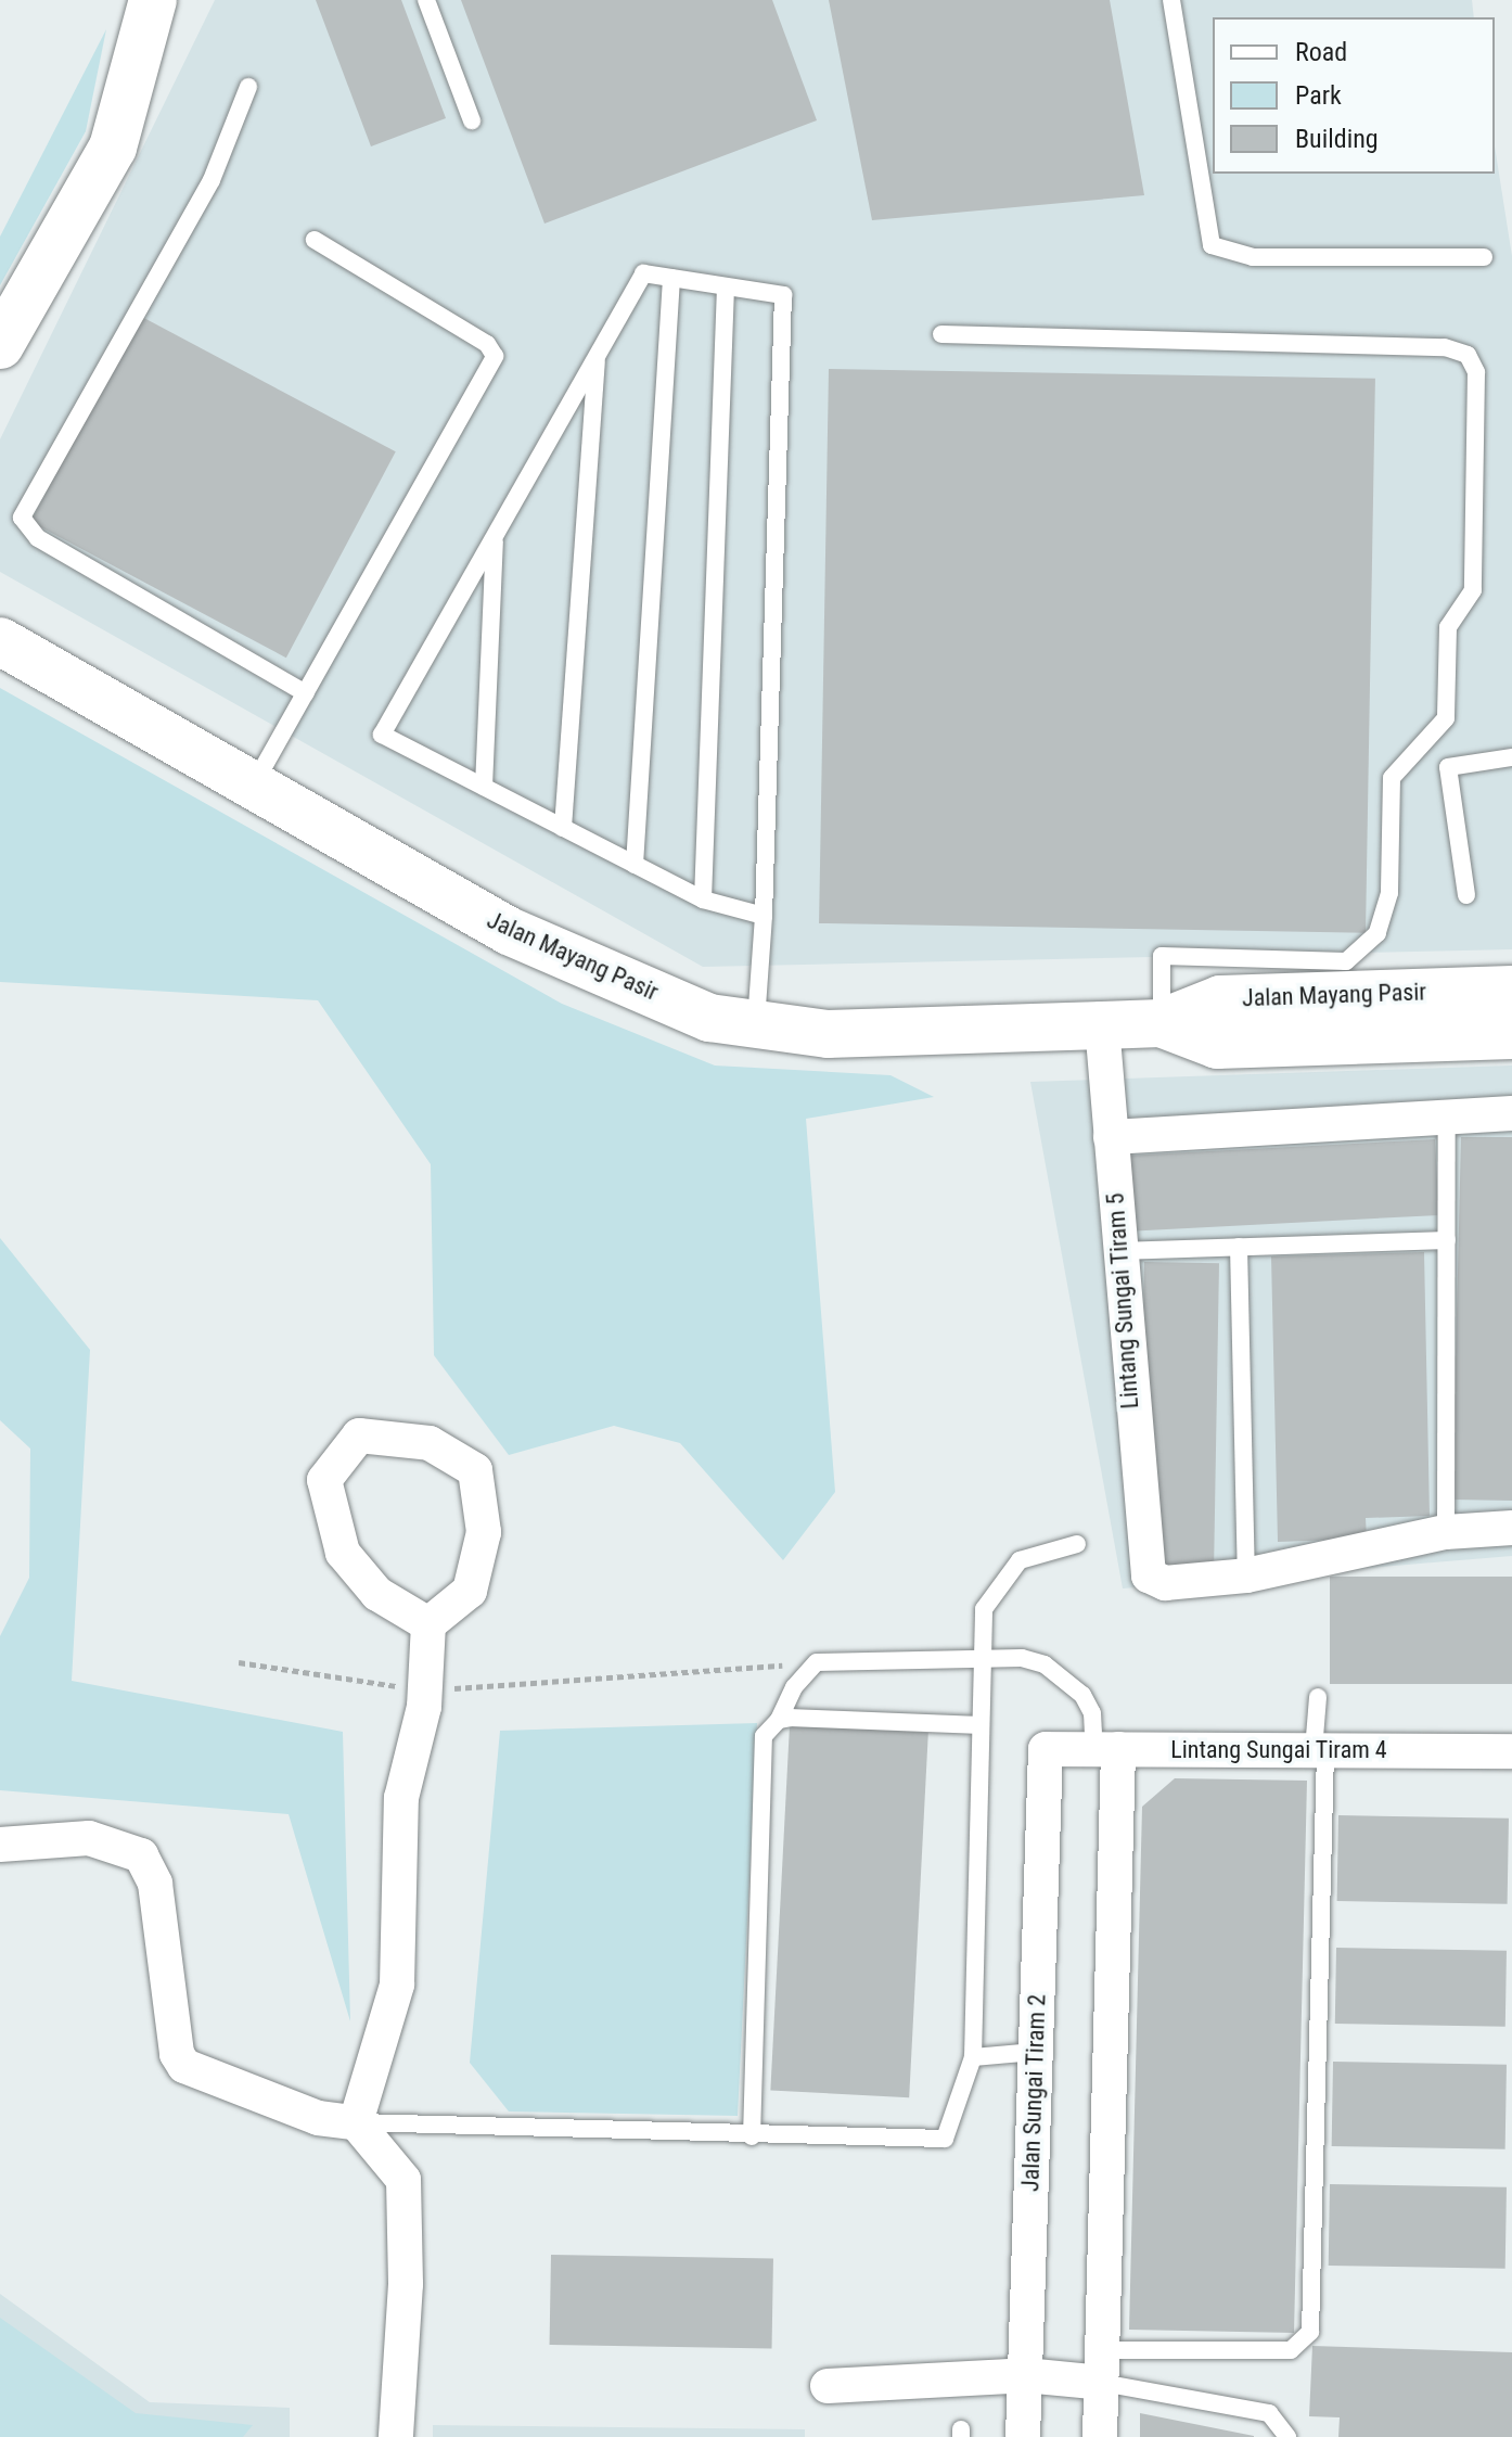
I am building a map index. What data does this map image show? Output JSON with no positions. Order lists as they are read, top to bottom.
{
  "streets": {
    "street": [
      "Jalan Mayang Pasir",
      "Lintang Sungai Tiram 5",
      "Lintang Sungai Tiram 4",
      "Jalan Sungai Tiram 2"
    ]
  },
  "crossings": [
    ["Jalan Mayang Pasir", "Lintang Sungai Tiram 5"],
    ["Lintang Sungai Tiram 4", "Jalan Sungai Tiram 2"]
  ],
  "legend": ["Road", "Park", "Building"]
}
